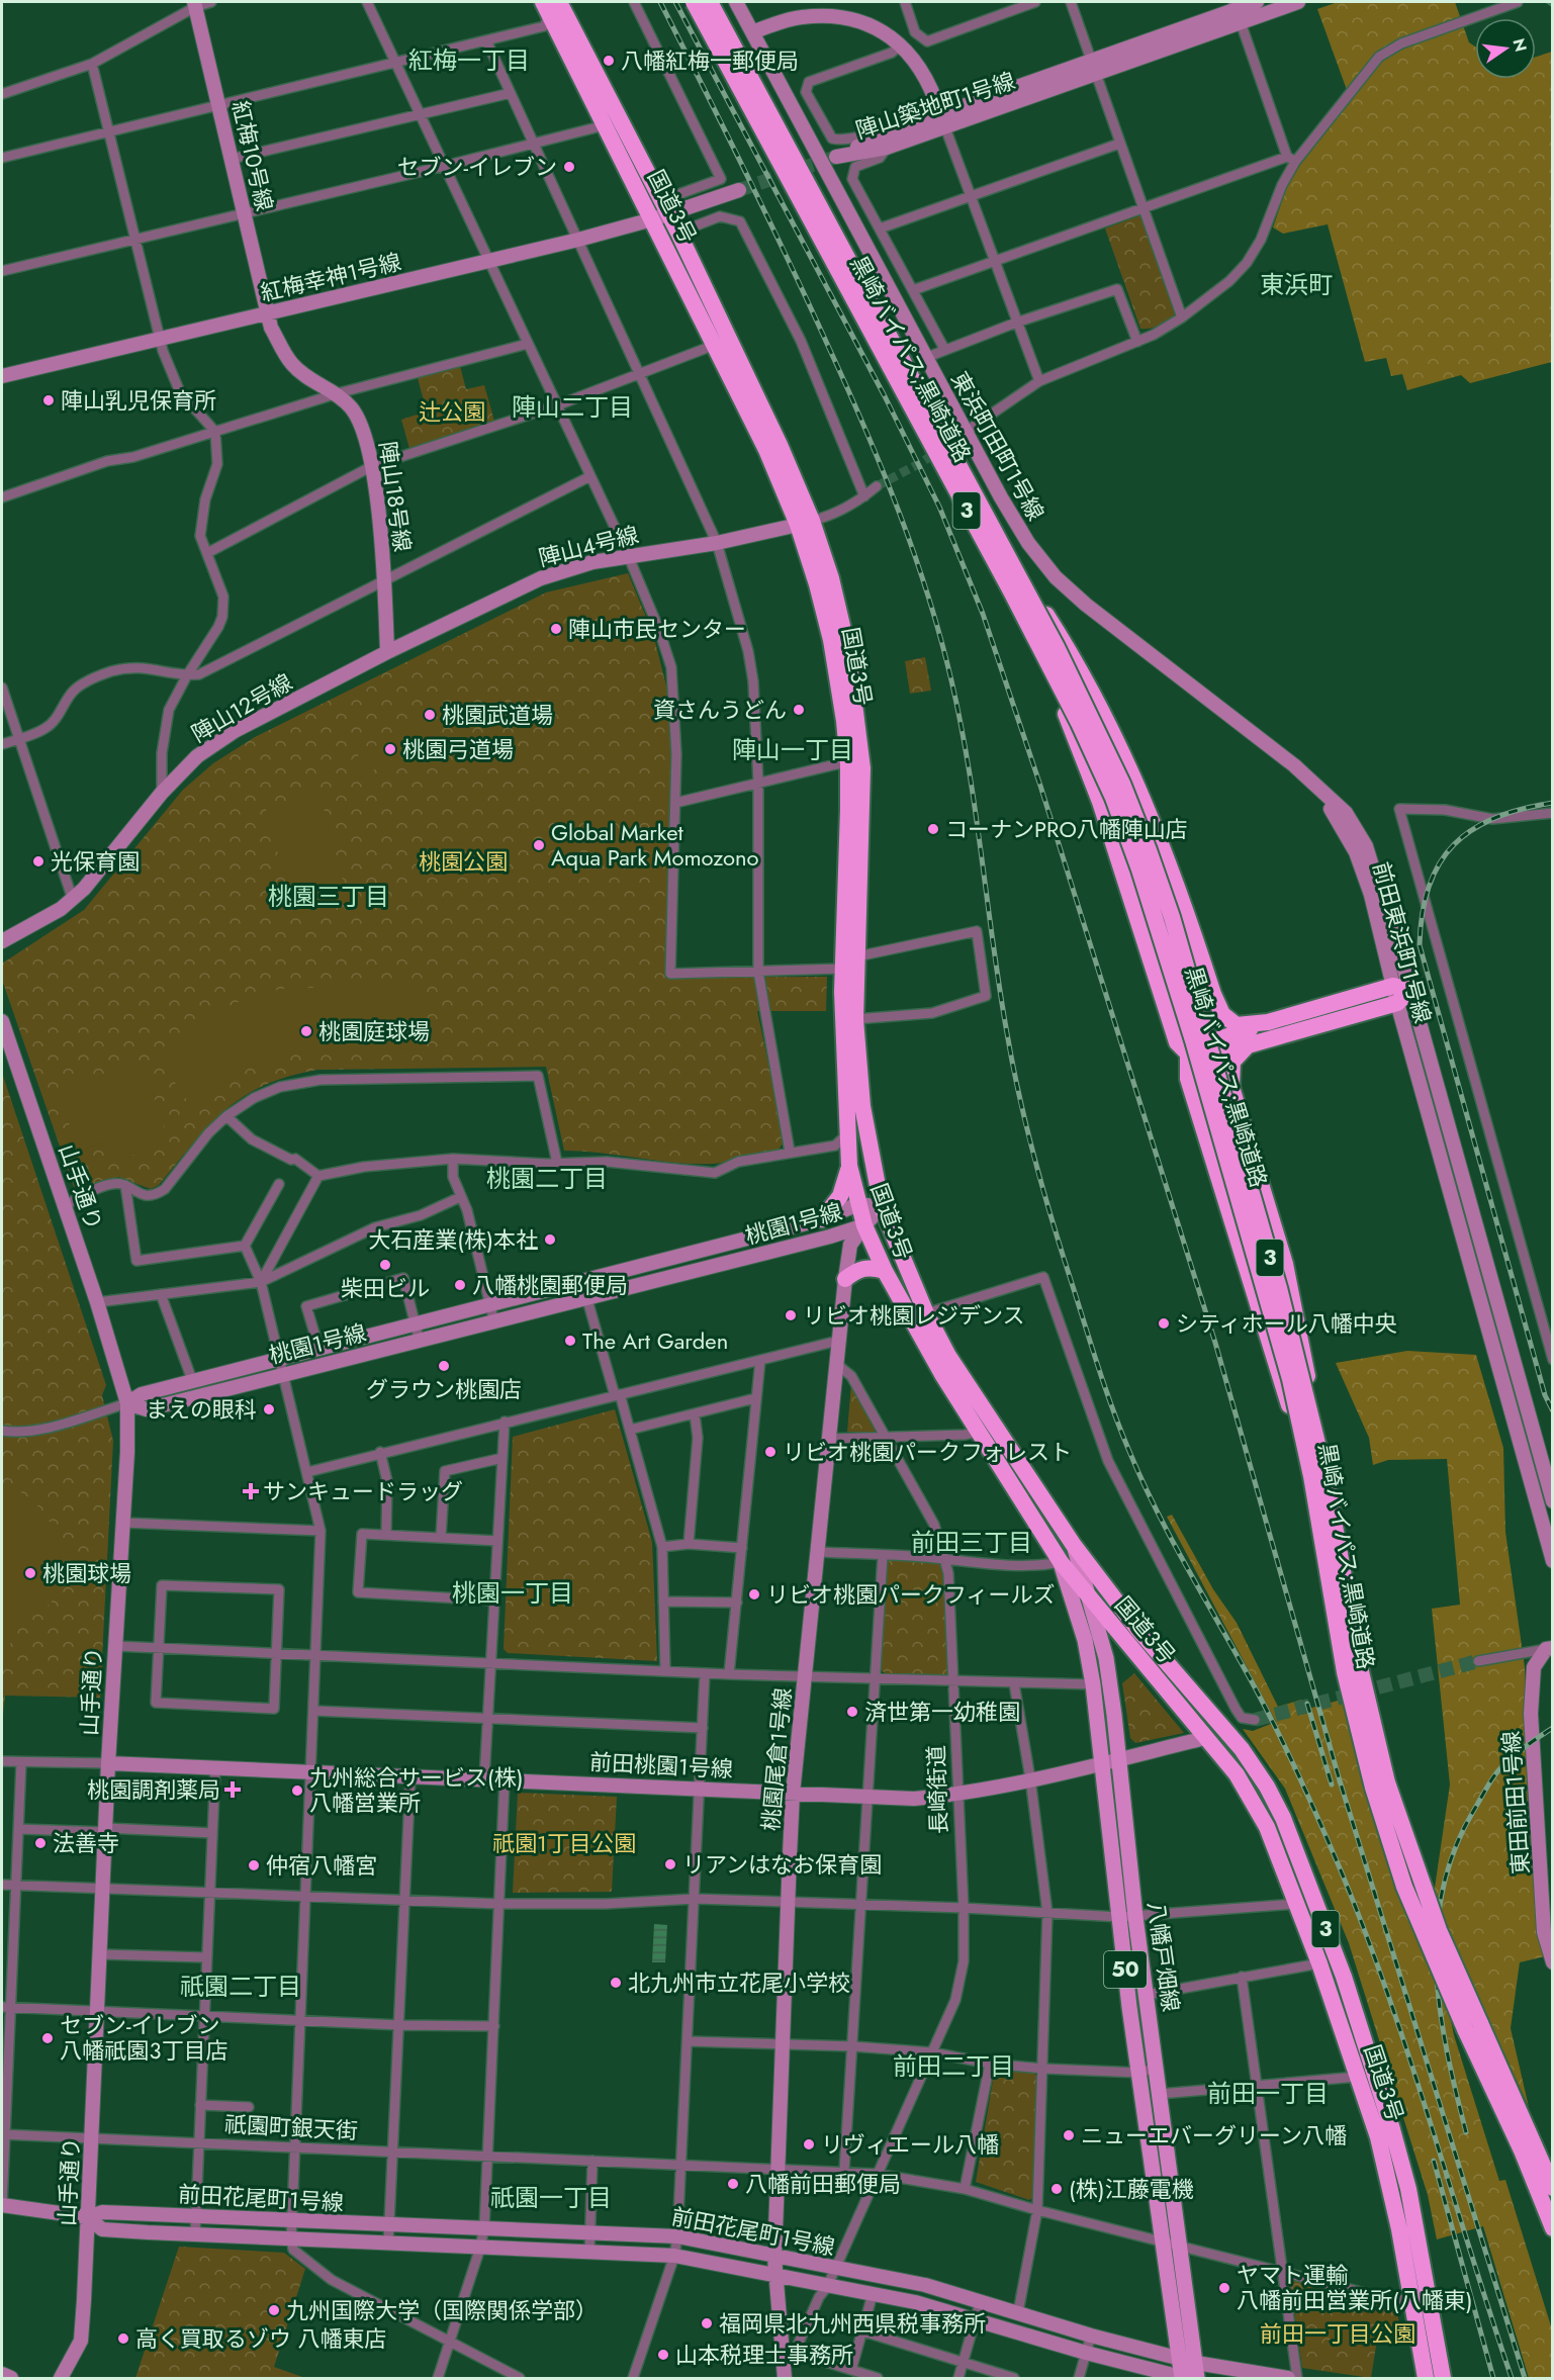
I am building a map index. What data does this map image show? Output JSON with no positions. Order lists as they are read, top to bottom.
{
  "streets": {
    "highway": ["国道3号", "黒崎バイパス;黒崎道路", "3"],
    "main road": ["八幡戸畑線", "50"],
    "street": [
      "陣山築地町1号線",
      "紅梅10号線",
      "紅梅幸神1号線",
      "東浜町田町1号線",
      "陣山18号線",
      "陣山4号線",
      "陣山12号線",
      "前田東浜町1号線",
      "山手通り",
      "桃園1号線",
      "桃園尾倉1号線",
      "前田桃園1号線",
      "長崎街道",
      "東田前田1号線",
      "祇園町銀天街",
      "前田花尾町1号線"
    ]
  },
  "crossings": [
    ["紅梅10号線", "紅梅幸神1号線"],
    ["紅梅10号線", "陣山18号線"],
    ["国道3号", "紅梅幸神1号線"],
    ["国道3号", "陣山4号線"],
    ["国道3号", "桃園1号線"],
    ["国道3号", "前田桃園1号線"],
    ["国道3号", "八幡戸畑線"],
    ["国道3号", "祇園町銀天街"],
    ["紅梅幸神1号線", "陣山18号線"],
    ["東浜町田町1号線", "前田東浜町1号線"],
    ["陣山18号線", "陣山4号線"],
    ["陣山18号線", "陣山12号線"],
    ["陣山4号線", "陣山12号線"],
    ["山手通り", "桃園1号線"],
    ["山手通り", "前田桃園1号線"],
    ["山手通り", "祇園町銀天街"],
    ["山手通り", "前田花尾町1号線"],
    ["桃園尾倉1号線", "前田桃園1号線"],
    ["桃園尾倉1号線", "長崎街道"],
    ["桃園尾倉1号線", "祇園町銀天街"],
    ["桃園尾倉1号線", "前田花尾町1号線"],
    ["前田桃園1号線", "長崎街道"],
    ["前田桃園1号線", "八幡戸畑線"],
    ["長崎街道", "祇園町銀天街"],
    ["長崎街道", "前田花尾町1号線"],
    ["八幡戸畑線", "祇園町銀天街"],
    ["八幡戸畑線", "前田花尾町1号線"]
  ],
  "districts": [
    "紅梅一丁目",
    "東浜町",
    "陣山二丁目",
    "陣山一丁目",
    "桃園三丁目",
    "桃園二丁目",
    "前田三丁目",
    "桃園一丁目",
    "祇園二丁目",
    "前田二丁目",
    "前田一丁目",
    "祇園一丁目"
  ],
  "parks": [
    "辻公園",
    "桃園公園",
    "祇園1丁目公園",
    "前田一丁目公園"
  ],
  "places": {
    "other": [
      "八幡紅梅一郵便局",
      "セブン-イレブン",
      "陣山乳児保育所",
      "陣山市民センター",
      "資さんうどん",
      "桃園武道場",
      "桃園弓道場",
      "コーナンPRO八幡陣山店",
      "Global Market Aqua Park Momozono",
      "光保育園",
      "桃園庭球場",
      "大石産業(株)本社",
      "柴田ビル",
      "八幡桃園郵便局",
      "リビオ桃園レジデンス",
      "シティホール八幡中央",
      "The Art Garden",
      "グラウン桃園店",
      "まえの眼科",
      "リビオ桃園パークフォレスト",
      "桃園球場",
      "リビオ桃園パークフィールズ",
      "済世第一幼稚園",
      "九州総合サービス(株) 八幡営業所",
      "法善寺",
      "リアンはなお保育園",
      "仲宿八幡宮",
      "北九州市立花尾小学校",
      "セブン-イレブン 八幡祇園３丁目店",
      "ニューエバーグリーン八幡",
      "リヴィエール八幡",
      "八幡前田郵便局",
      "(株)江藤電機",
      "ヤマト運輸 八幡前田営業所(八幡東)",
      "九州国際大学（国際関係学部）",
      "福岡県北九州西県税事務所",
      "高く買取るゾウ 八幡東店",
      "山本税理士事務所"
    ],
    "health": ["サンキュードラッグ", "桃園調剤薬局"]
  },
  "north": "right"
}
